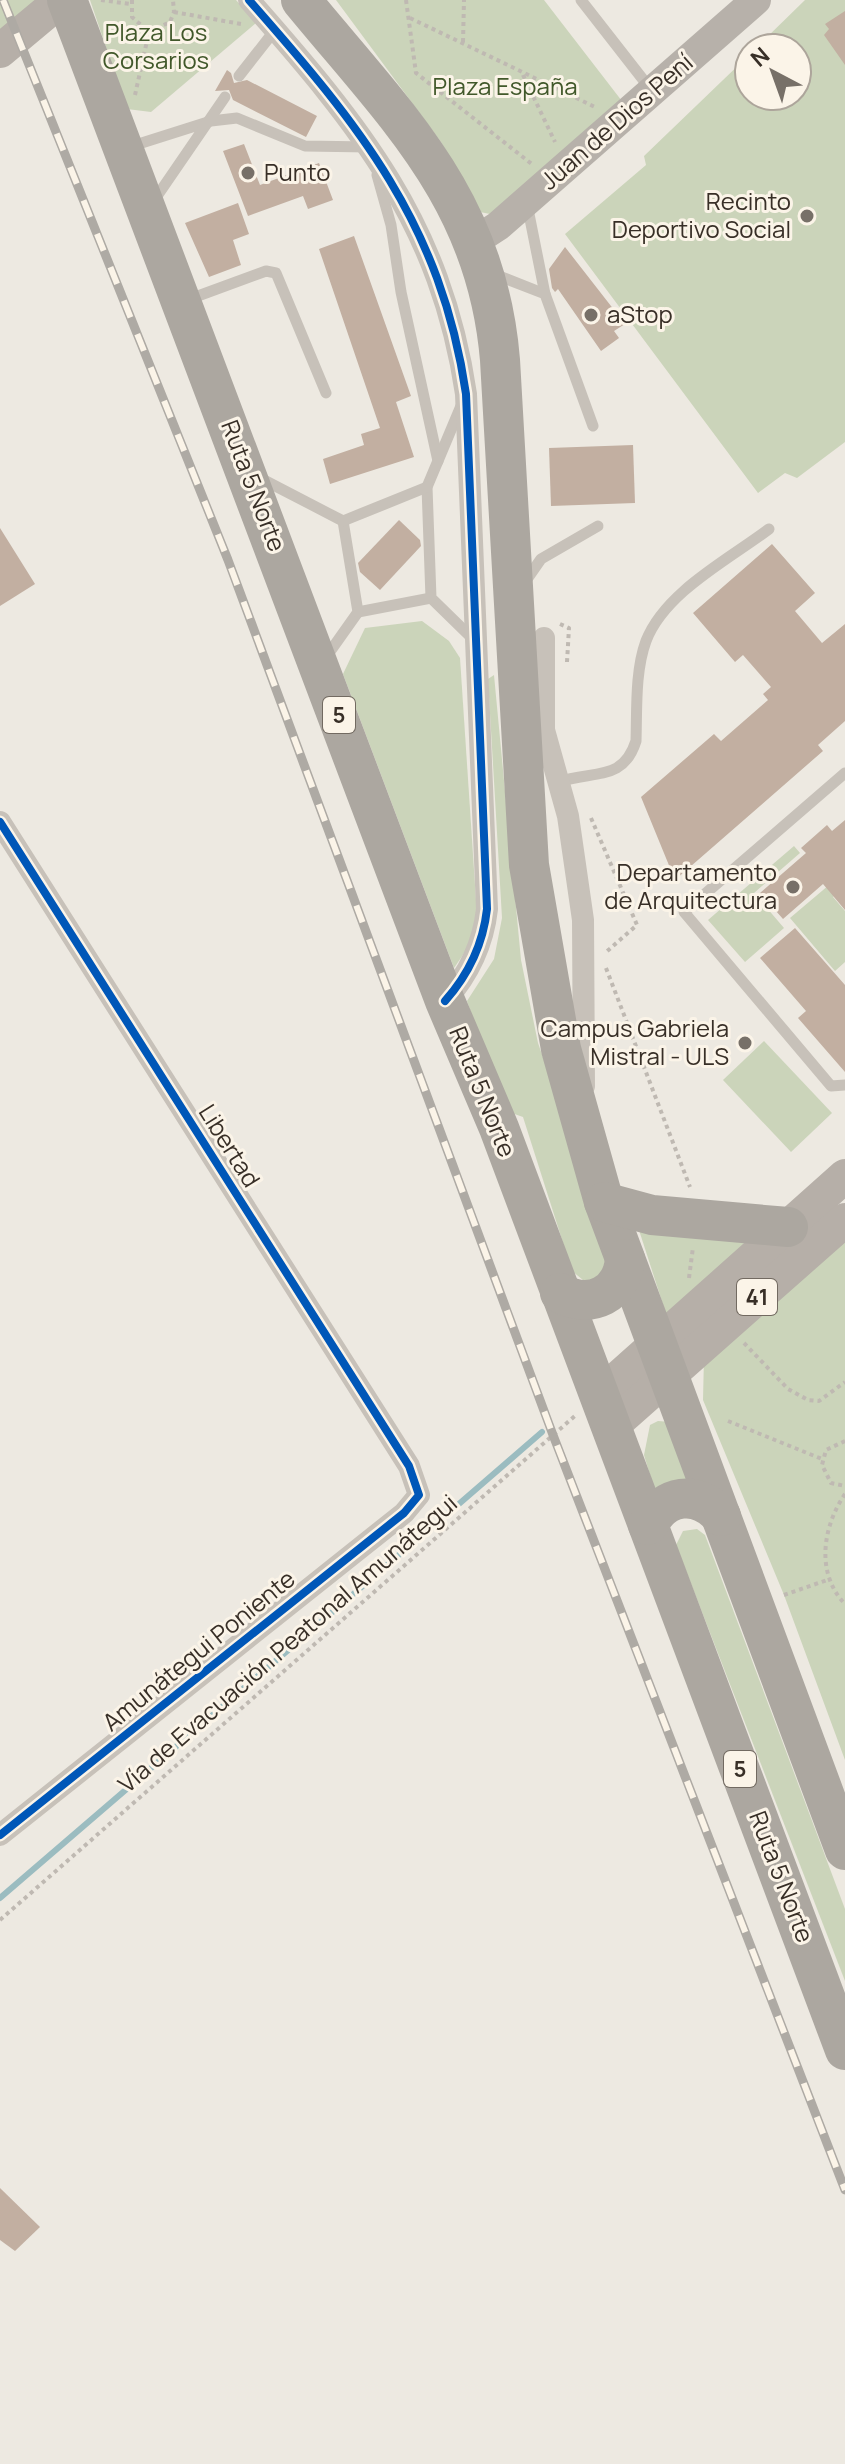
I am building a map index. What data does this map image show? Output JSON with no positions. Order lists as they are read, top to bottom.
{
  "streets": {
    "highway": ["Ruta 5 Norte", "5"],
    "main road": ["41"],
    "street": ["Juan de Dios Pení", "Libertad", "Amunátegui Poniente"],
    "cycle path": ["Vía de Evacuación Peatonal Amunátegui"]
  },
  "crossings": [
    ["Ruta 5 Norte", "41"],
    ["Ruta 5 Norte", "Vía de Evacuación Peatonal Amunátegui"],
    ["Libertad", "Amunátegui Poniente"],
    ["41", "Vía de Evacuación Peatonal Amunátegui"]
  ],
  "parks": ["Plaza Los Corsarios", "Plaza España"],
  "places": [
    "Punto",
    "Recinto Deportivo Social",
    "aStop",
    "Departamento de Arquitectura",
    "Campus Gabriela Mistral - ULS"
  ],
  "north": "top left"
}
